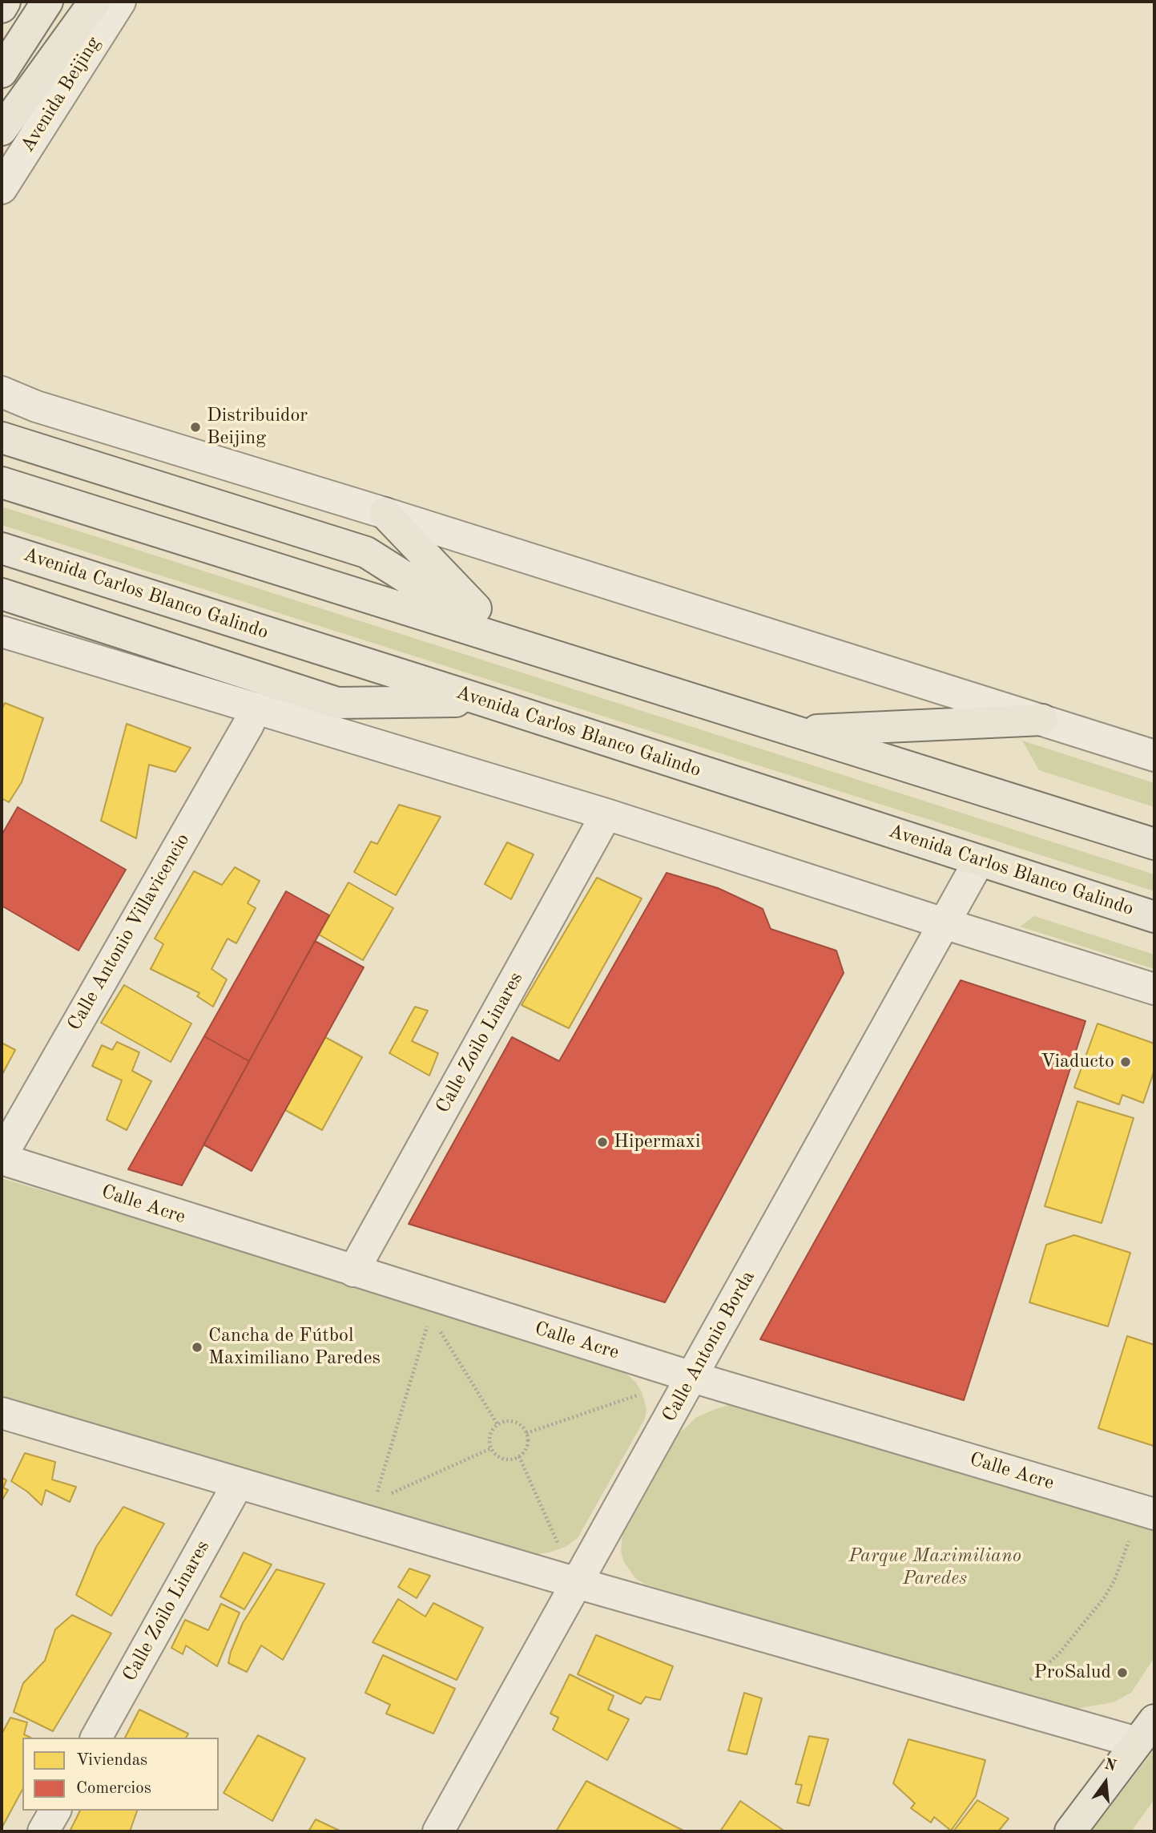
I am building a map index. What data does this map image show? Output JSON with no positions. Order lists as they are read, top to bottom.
{
  "streets": {
    "main road": ["Avenida Carlos Blanco Galindo"],
    "street": [
      "Avenida Beijing",
      "Calle Antonio Villavicencio",
      "Calle Zoilo Linares",
      "Calle Acre",
      "Calle Antonio Borda"
    ]
  },
  "crossings": [
    ["Avenida Carlos Blanco Galindo", "Calle Antonio Borda"],
    ["Calle Antonio Villavicencio", "Calle Acre"],
    ["Calle Zoilo Linares", "Calle Acre"],
    ["Calle Acre", "Calle Antonio Borda"]
  ],
  "parks": ["Parque Maximiliano Paredes"],
  "places": [
    "Distribuidor Beijing",
    "Viaducto",
    "Hipermaxi",
    "Cancha de Fútbol Maximiliano Paredes",
    "ProSalud"
  ],
  "legend": ["Viviendas", "Comercios"],
  "north": "top"
}
